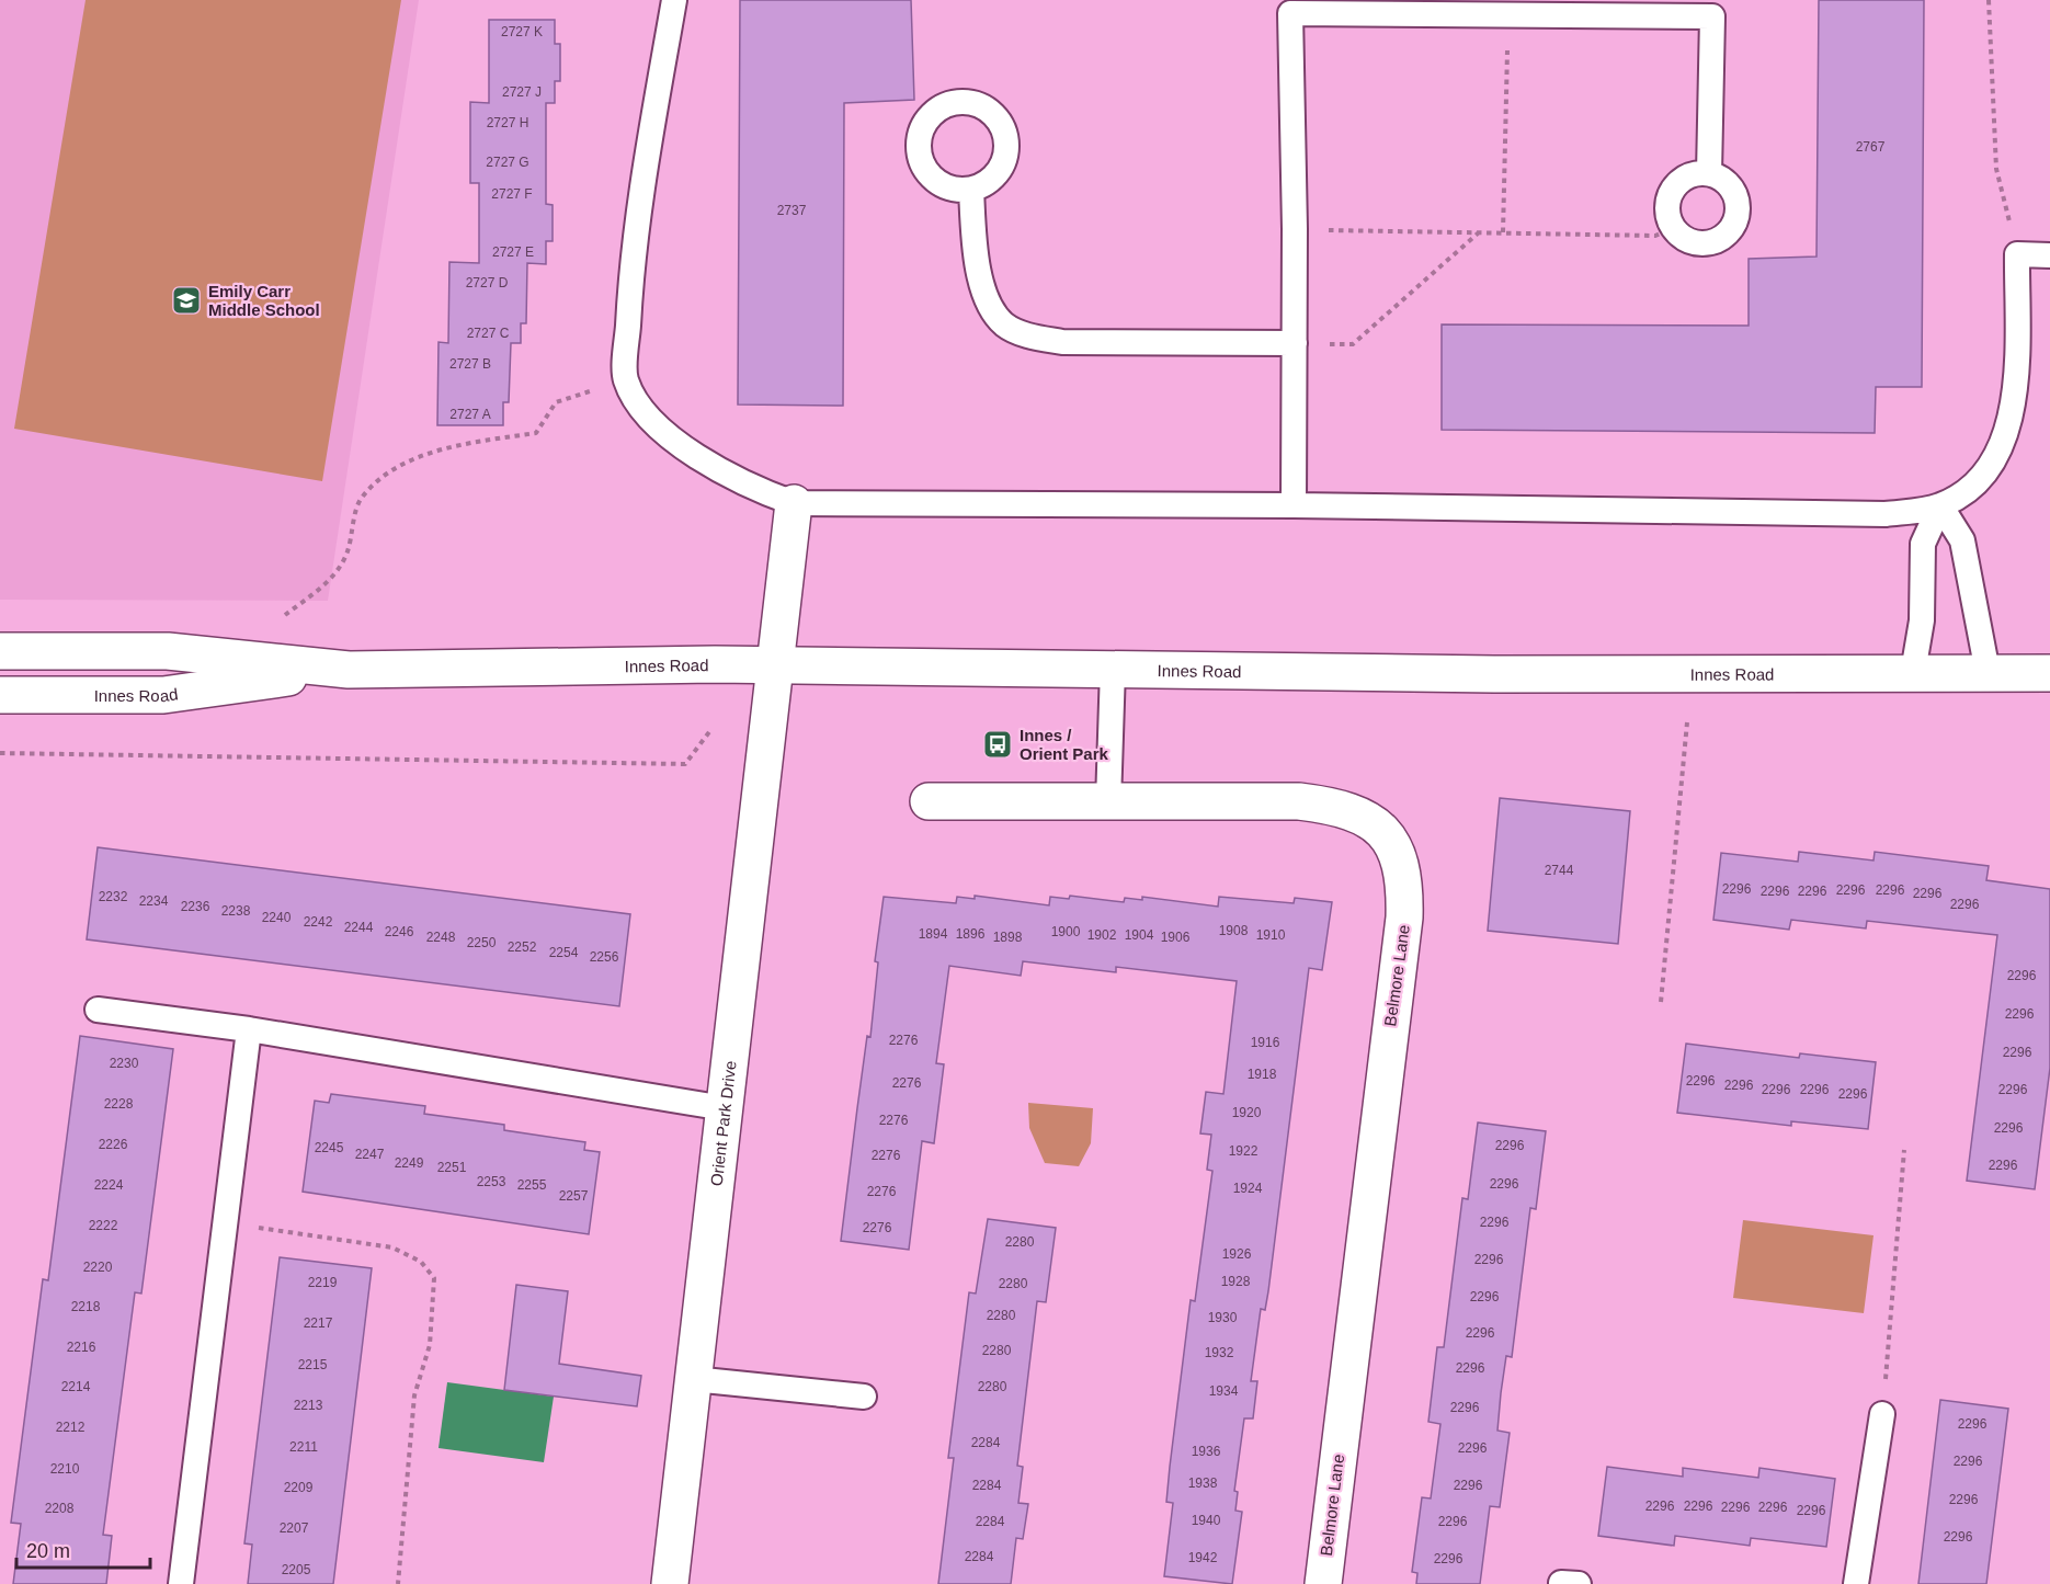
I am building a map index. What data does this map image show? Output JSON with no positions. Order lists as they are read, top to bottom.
{
  "streets": {
    "street": ["Innes Road", "Belmore Lane", "Orient Park Drive"]
  },
  "crossings": [
    ["Innes Road", "Orient Park Drive"]
  ],
  "places": {
    "school or university": ["Emily Carr Middle School"],
    "bus stop": ["Innes / Orient Park"]
  },
  "house_numbers": [
    "2727 K",
    "2727 J",
    "2727 H",
    "2767",
    "2727 G",
    "2727 F",
    "2737",
    "2727 E",
    "2727 D",
    "2727 C",
    "2727 B",
    "2727 A",
    "2744",
    "2296",
    "2296",
    "2296",
    "2296",
    "2296",
    "2296",
    "2232",
    "2234",
    "2296",
    "2236",
    "2238",
    "2240",
    "2242",
    "2244",
    "1908",
    "2246",
    "1900",
    "1894",
    "1896",
    "1902",
    "1904",
    "1910",
    "2248",
    "1898",
    "1906",
    "2250",
    "2252",
    "2254",
    "2256",
    "2296",
    "2296",
    "2276",
    "1916",
    "2296",
    "2230",
    "1918",
    "2296",
    "2276",
    "2296",
    "2296",
    "2296",
    "2296",
    "2296",
    "2228",
    "1920",
    "2276",
    "2296",
    "2226",
    "2296",
    "2245",
    "1922",
    "2247",
    "2276",
    "2249",
    "2296",
    "2251",
    "2253",
    "2296",
    "2224",
    "2255",
    "1924",
    "2276",
    "2257",
    "2296",
    "2222",
    "2276",
    "2280",
    "1926",
    "2296",
    "2220",
    "1928",
    "2219",
    "2280",
    "2296",
    "2218",
    "2280",
    "1930",
    "2217",
    "2296",
    "2216",
    "2280",
    "1932",
    "2215",
    "2296",
    "2214",
    "2280",
    "1934",
    "2213",
    "2296",
    "2296",
    "2212",
    "2284",
    "2211",
    "2296",
    "1936",
    "2296",
    "2210",
    "1938",
    "2284",
    "2296",
    "2209",
    "2296",
    "2296",
    "2296",
    "2296",
    "2296",
    "2208",
    "2296",
    "1940",
    "2284",
    "2296",
    "2207",
    "2296",
    "2284",
    "1942",
    "2296",
    "2205"
  ],
  "scale_bar": "20 m"
}
